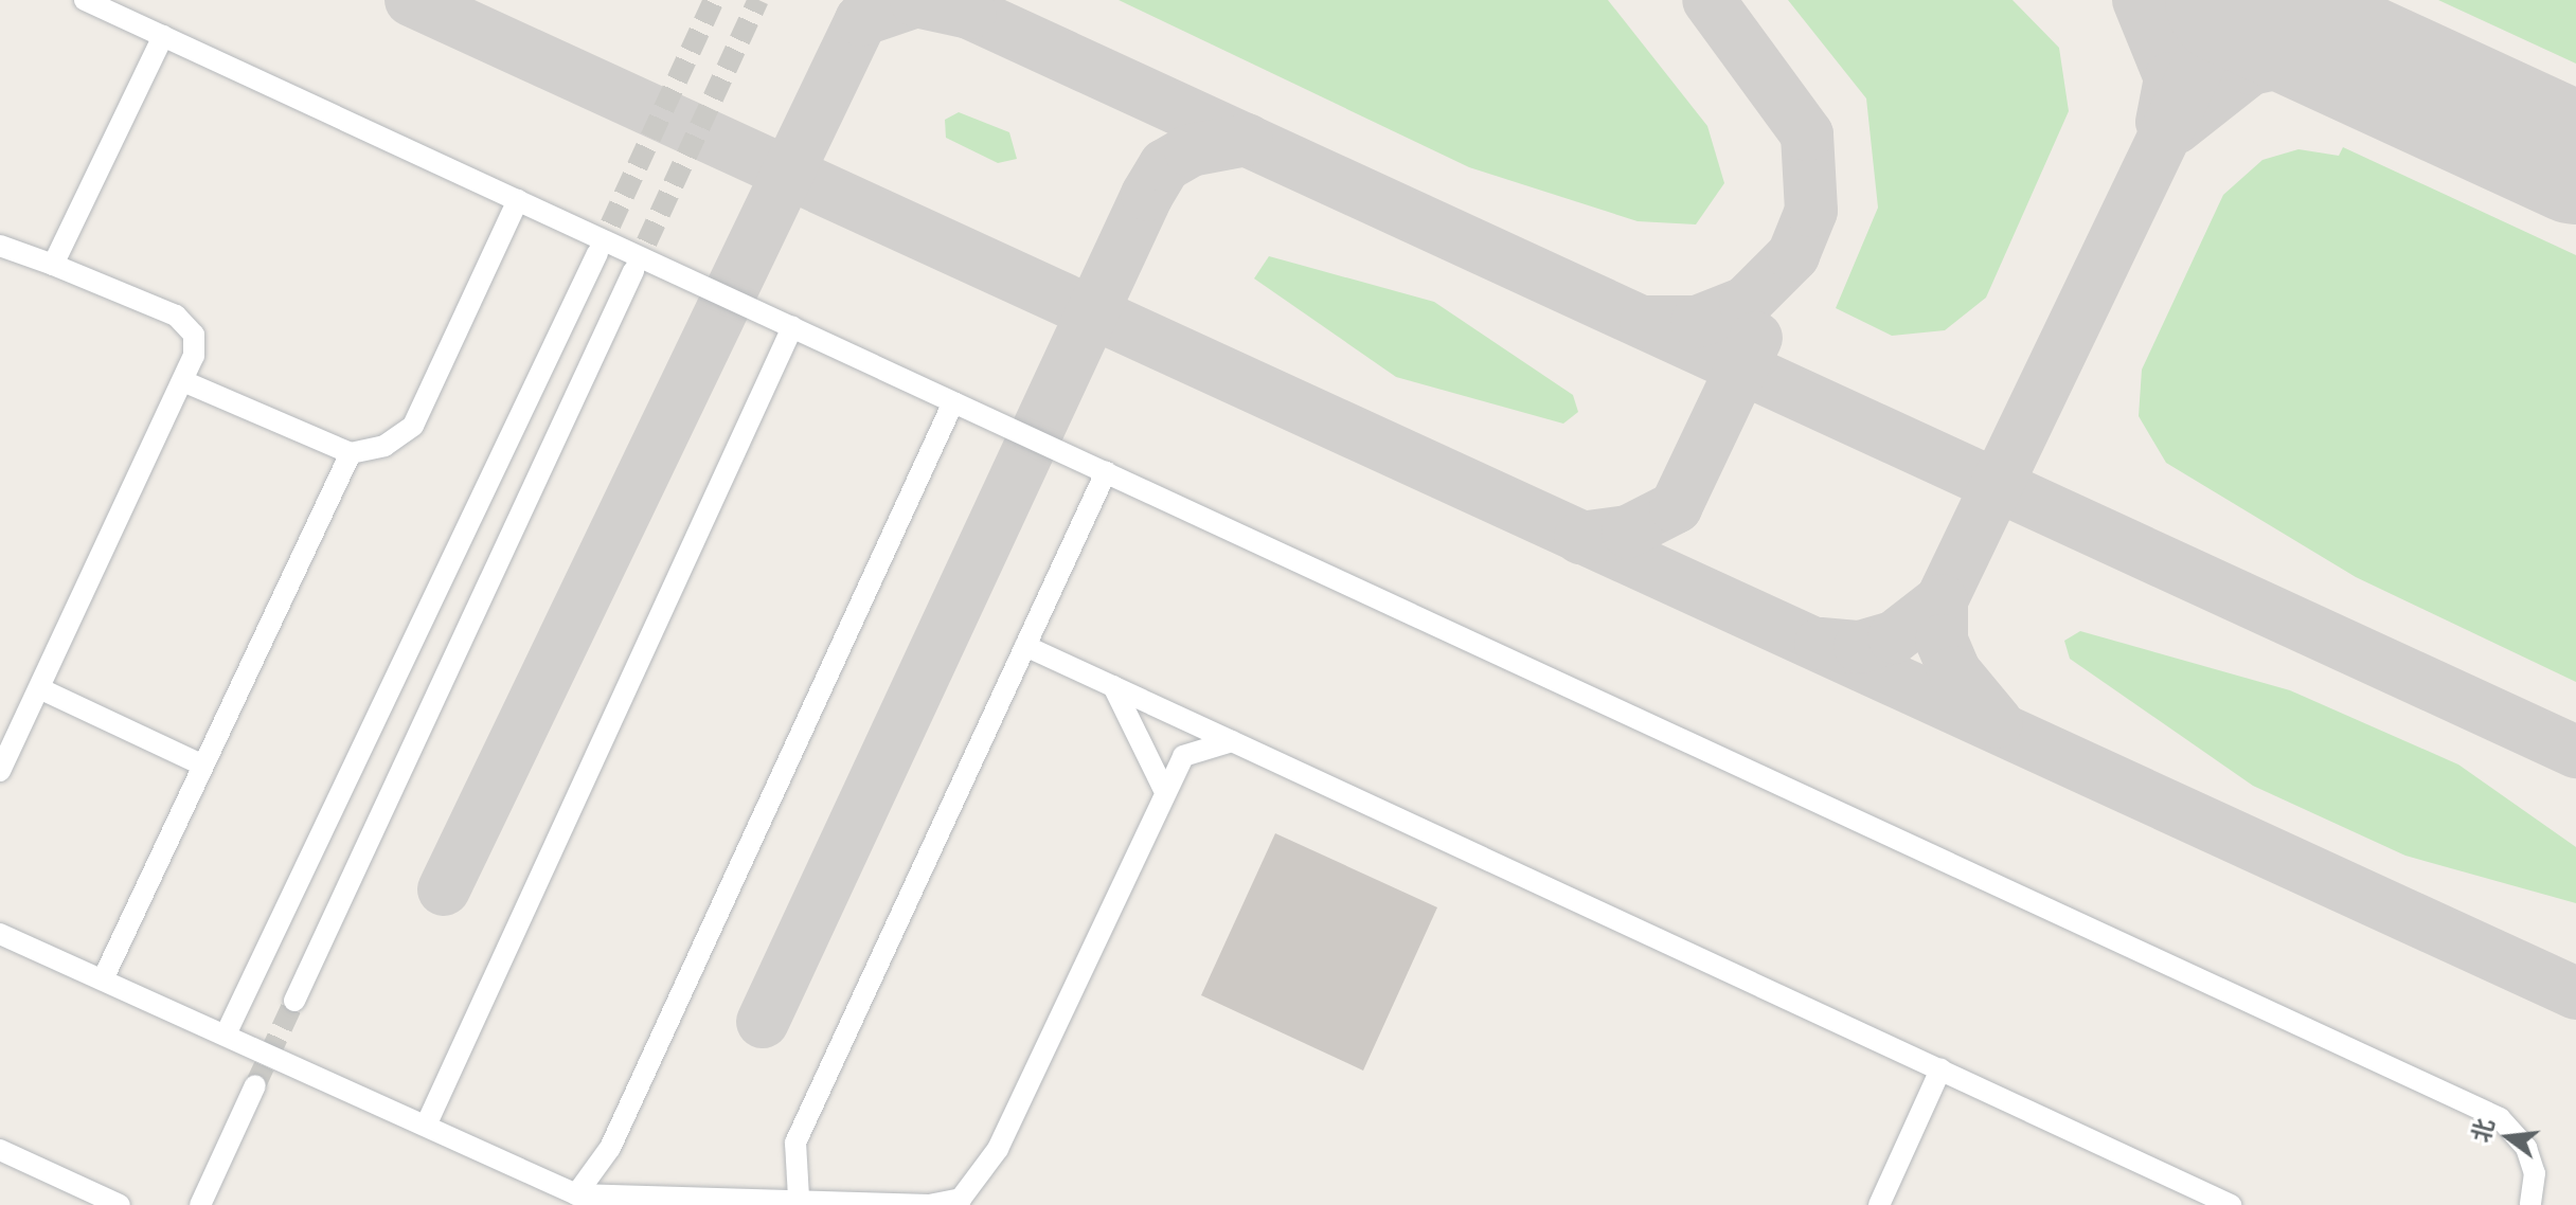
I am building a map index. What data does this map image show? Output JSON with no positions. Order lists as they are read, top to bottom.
{
  "north": "left"
}
